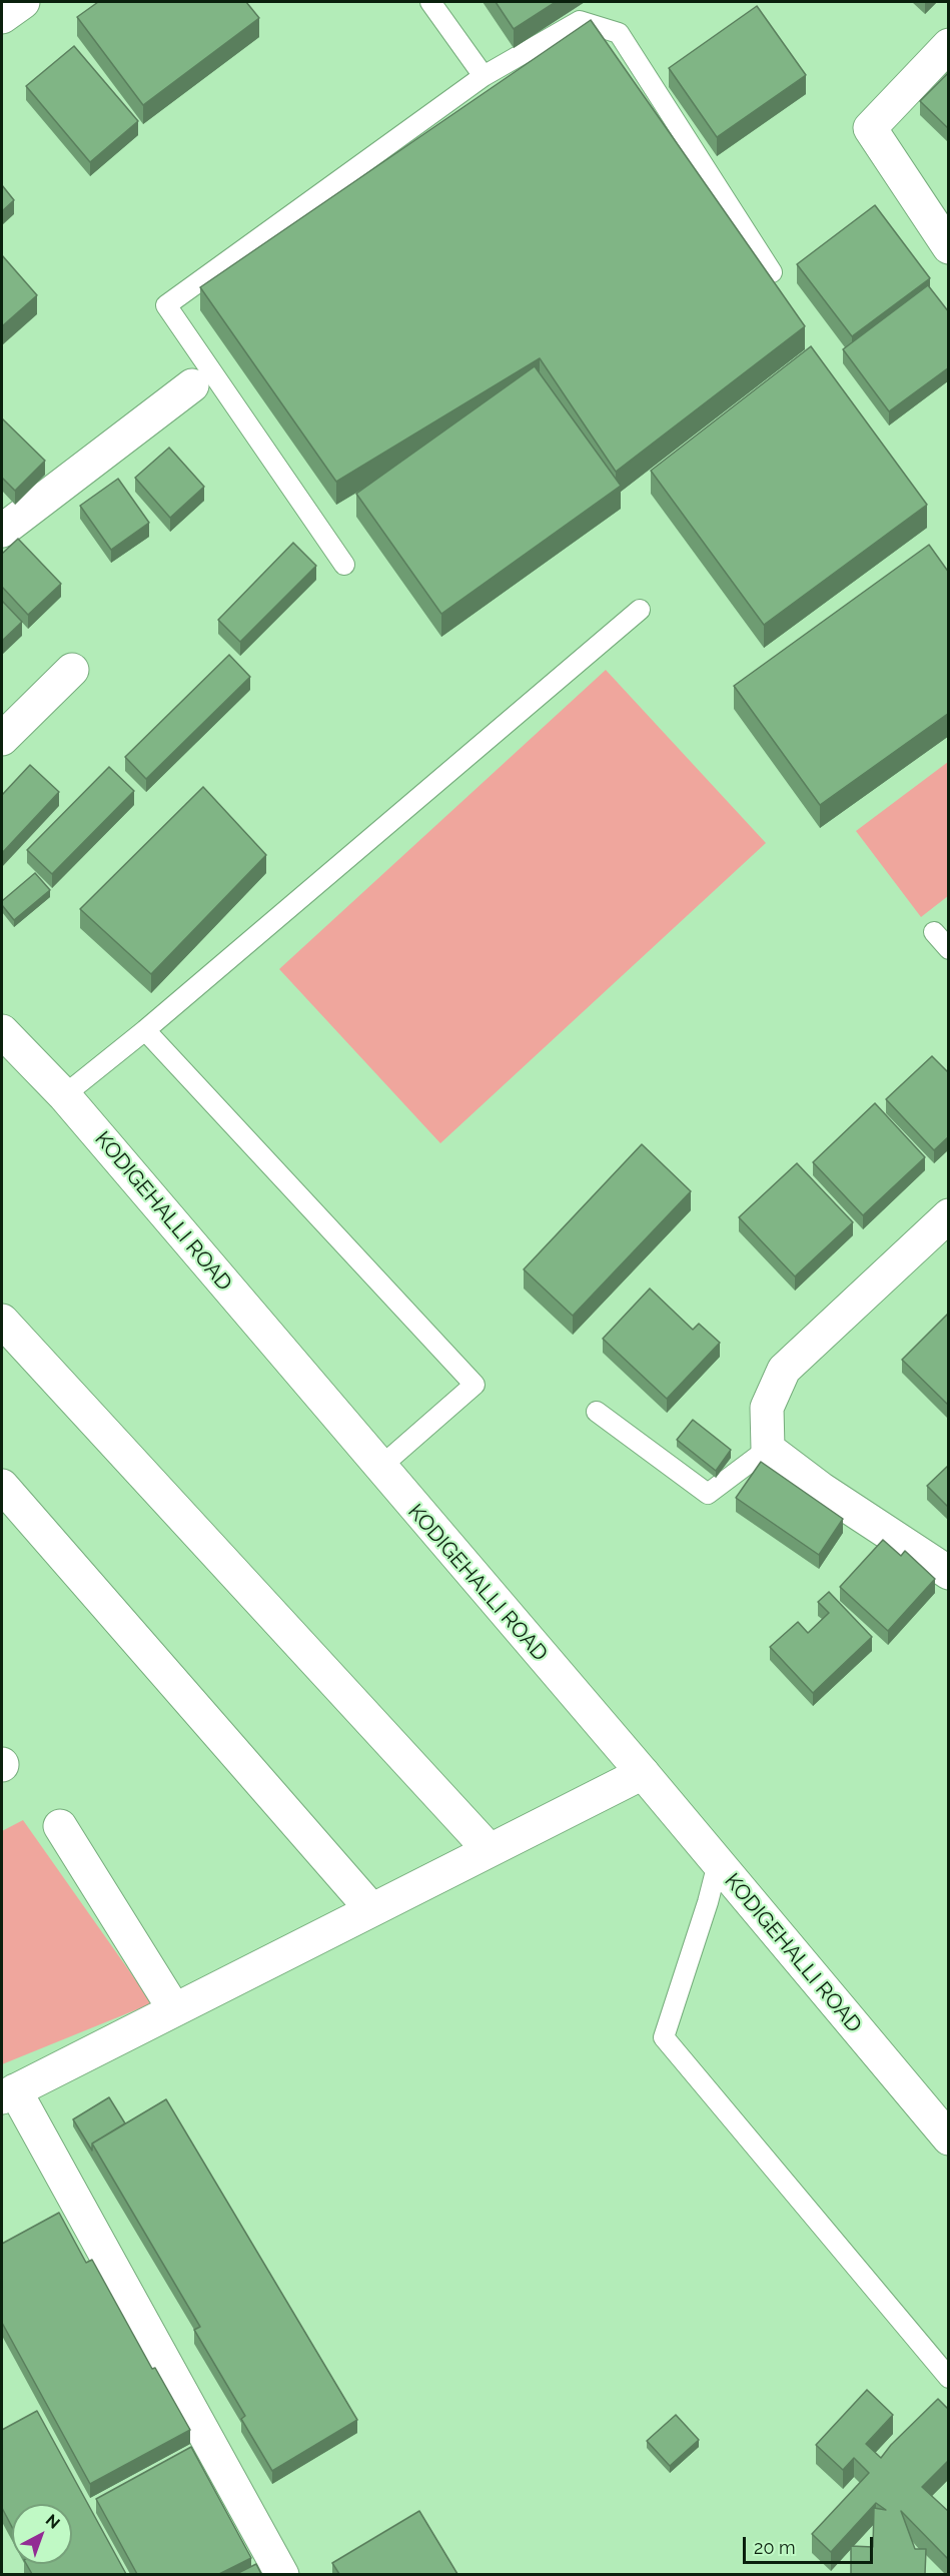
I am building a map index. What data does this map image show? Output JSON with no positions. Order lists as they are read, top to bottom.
{
  "streets": {
    "street": ["KODIGEHALLI ROAD"]
  },
  "scale_bar": "20 m",
  "north": "top right"
}
